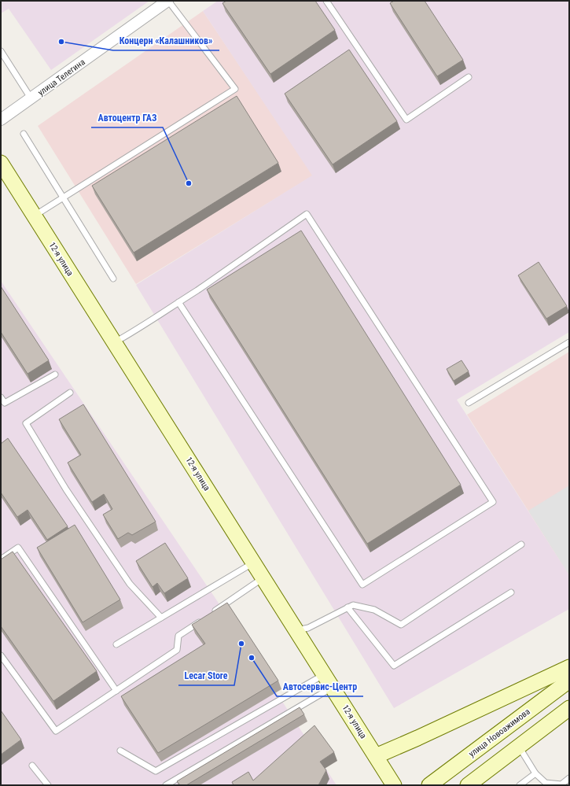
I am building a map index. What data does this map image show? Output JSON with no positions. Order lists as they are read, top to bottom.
{
  "streets": {
    "main road": ["12-я улица", "улица Новоажимова"],
    "street": ["улица Телегина"]
  },
  "places": [
    "Концерн «Калашников»",
    "Автоцентр ГАЗ",
    "Lecar Store",
    "Автосервис-Центр"
  ]
}
